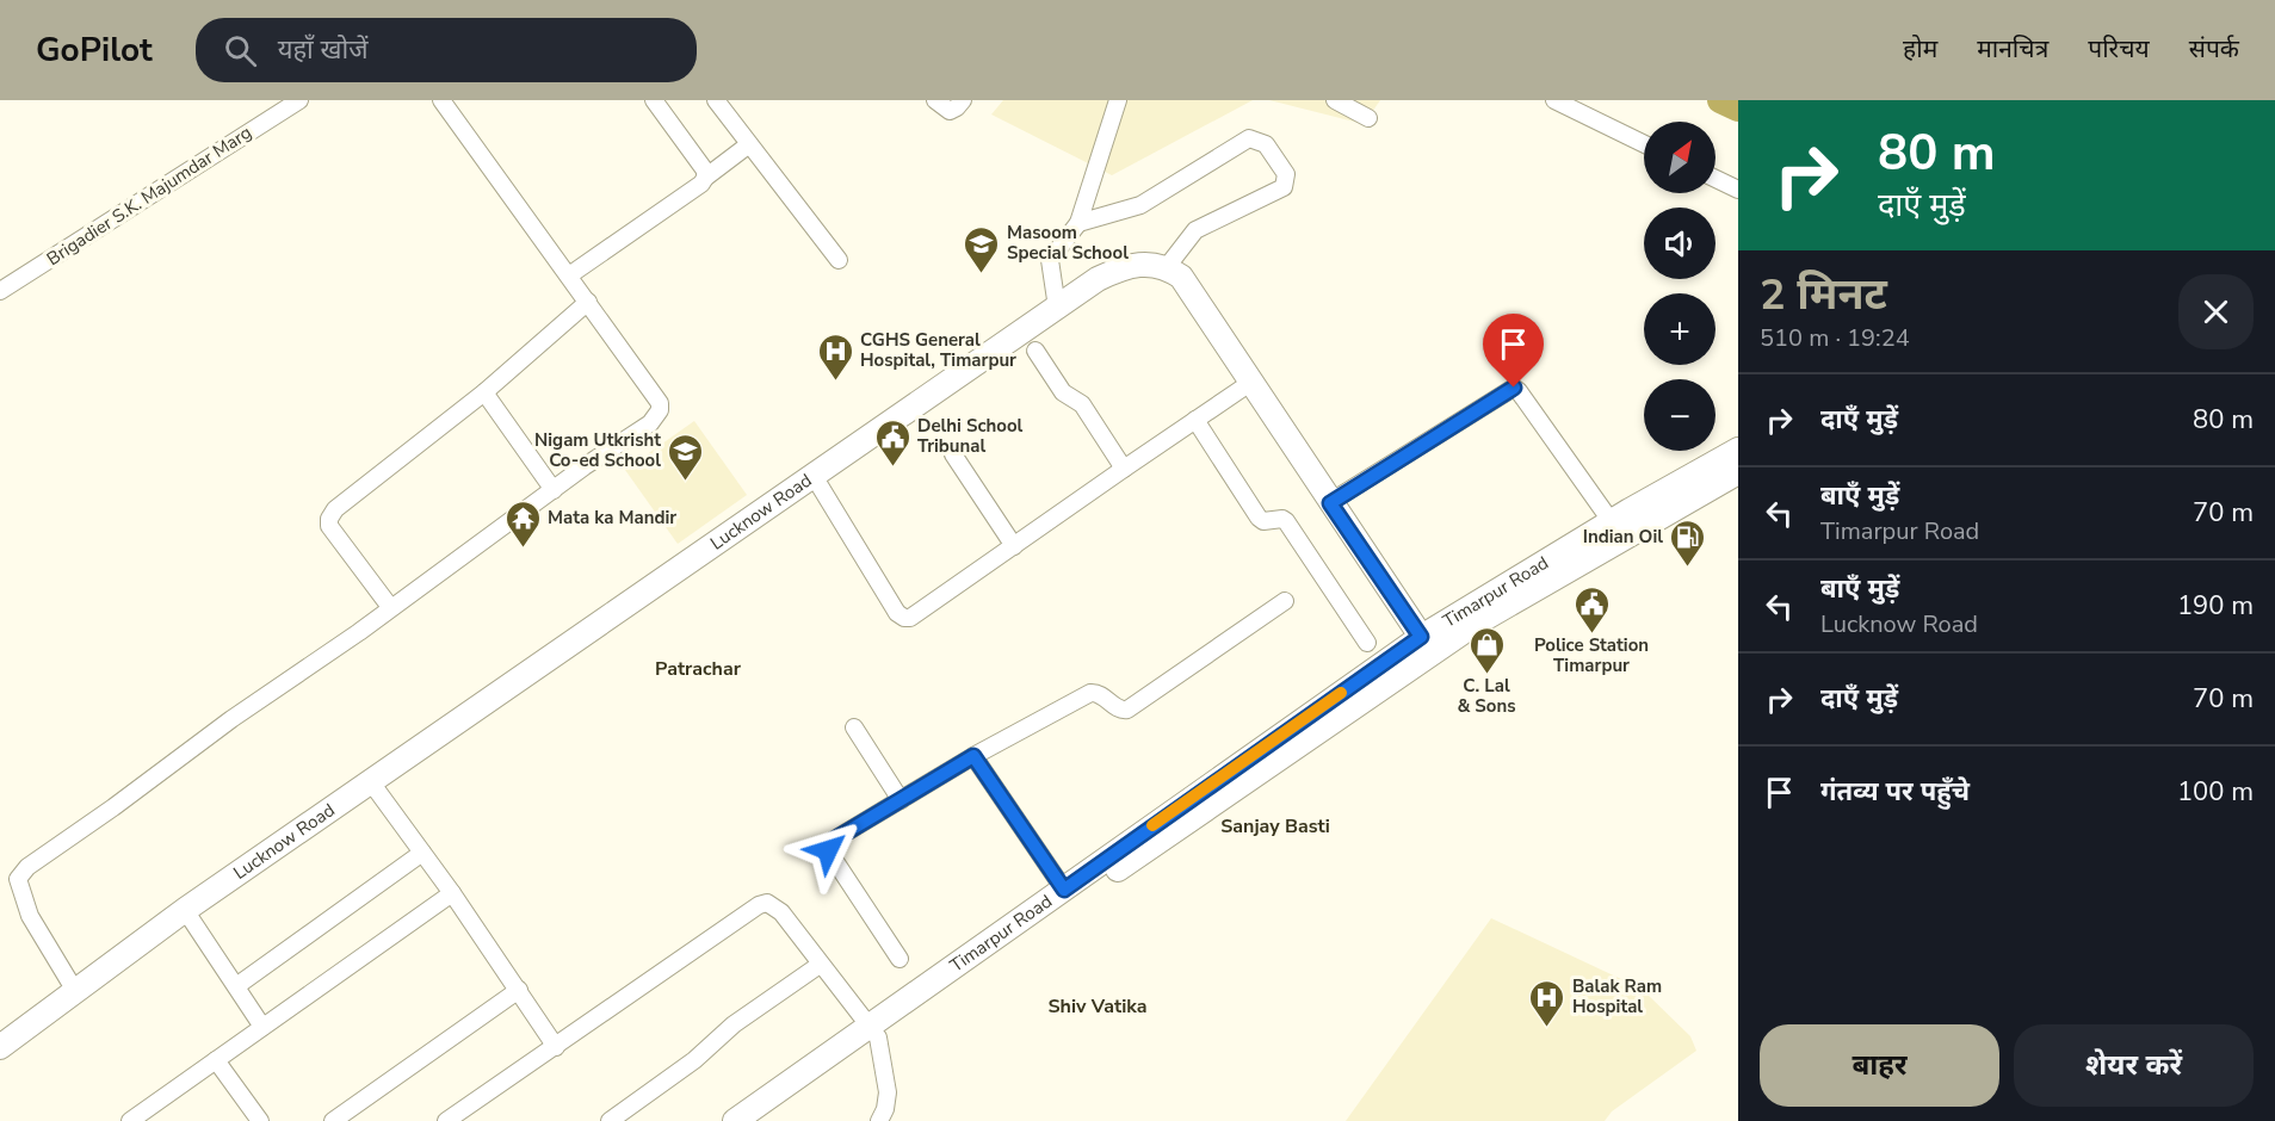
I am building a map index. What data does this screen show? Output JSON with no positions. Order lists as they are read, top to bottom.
{
  "streets": {
    "street": ["Brigadier S.K. Majumdar Marg", "Lucknow Road", "Timarpur Road"]
  },
  "districts": ["Patrachar", "Sanjay Basti", "Shiv Vatika"],
  "places": {
    "school or university": ["Masoom Special School", "Nigam Utkrisht Co-ed School"],
    "hospital": ["CGHS General Hospital, Timarpur", "Balak Ram Hospital"],
    "public building": ["Delhi School Tribunal", "Police Station Timarpur"],
    "temple": ["Mata ka Mandir"],
    "fuel station": ["Indian Oil"],
    "shop": ["C. Lal & Sons"]
  },
  "north": "top right",
  "page": {
    "header": "GoPilot",
    "search": "यहाँ खोजें",
    "nav": [
      "होम",
      "मानचित्र",
      "परिचय",
      "संपर्क"
    ],
    "turn": ["80 m", "दाएँ मुड़ें"],
    "map_buttons": ["+", "−"],
    "heading": ["2 मिनट", "510 m · 19:24"],
    "list": [
      {
        "name": "दाएँ मुड़ें",
        "value": "80 m"
      },
      {
        "name": "बाएँ मुड़ें",
        "note": "Timarpur Road",
        "value": "70 m"
      },
      {
        "name": "बाएँ मुड़ें",
        "note": "Lucknow Road",
        "value": "190 m"
      },
      {
        "name": "दाएँ मुड़ें",
        "value": "70 m"
      },
      {
        "name": "गंतव्य पर पहुँचे",
        "value": "100 m"
      }
    ],
    "buttons": ["बाहर", "शेयर करें"]
  }
}
